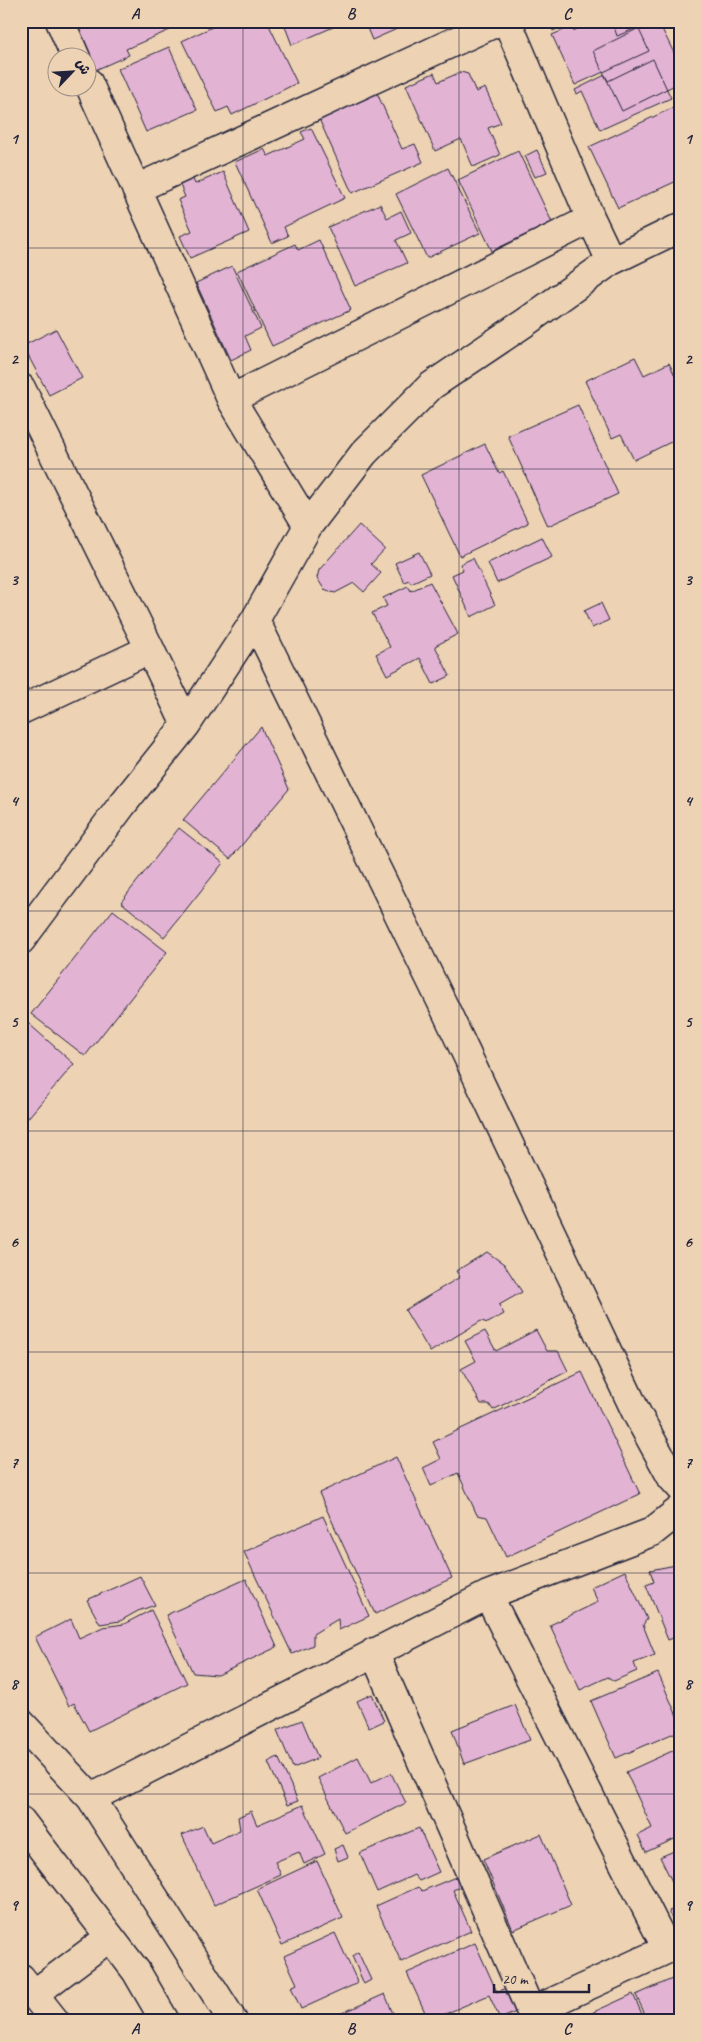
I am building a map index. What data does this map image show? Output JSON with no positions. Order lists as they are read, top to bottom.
{
  "scale_bar": "20 m",
  "north": "top right",
  "grid": {
    "columns": ["A", "B", "C"],
    "rows": [
      "1",
      "2",
      "3",
      "4",
      "5",
      "6",
      "7",
      "8",
      "9"
    ]
  }
}
